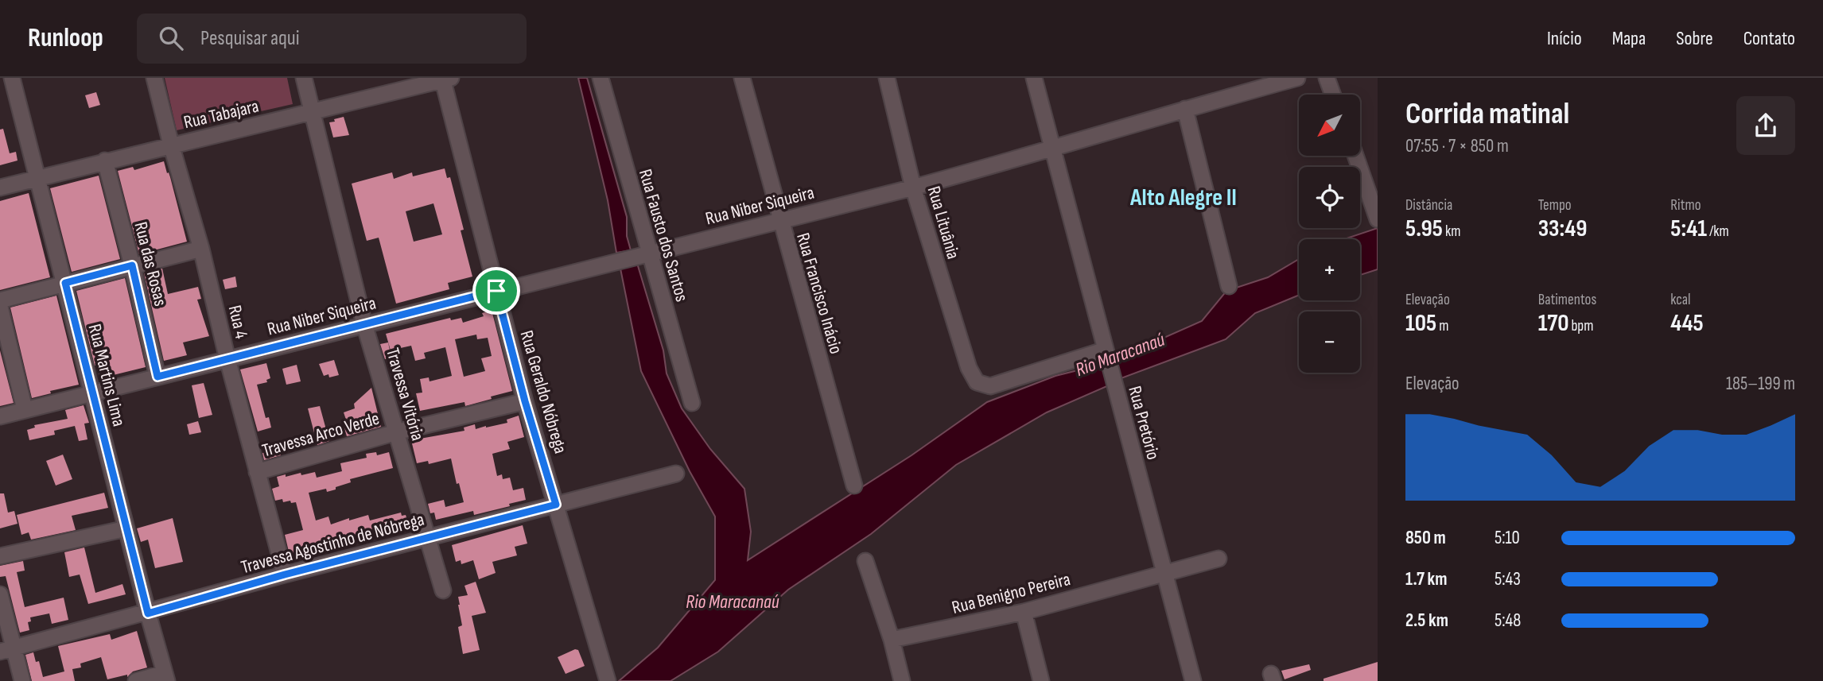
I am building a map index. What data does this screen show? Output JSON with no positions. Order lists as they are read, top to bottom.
{
  "streets": {
    "street": [
      "Rua Tabajara",
      "Rua Niber Siqueira",
      "Rua Lituânia",
      "Rua Fausto dos Santos",
      "Rua das Rosas",
      "Rua Francisco Inácio",
      "Rua 4",
      "Rua Martins Lima",
      "Rua Geraldo Nóbrega",
      "Travessa Vitória",
      "Rua Pretório",
      "Travessa Arco Verde",
      "Travessa Agostinho de Nóbrega",
      "Rua Benigno Pereira"
    ]
  },
  "crossings": [
    ["Rua Tabajara", "Rua das Rosas"],
    ["Rua Tabajara", "Rua 4"],
    ["Rua Tabajara", "Rua Martins Lima"],
    ["Rua Tabajara", "Rua Geraldo Nóbrega"],
    ["Rua Tabajara", "Travessa Vitória"],
    ["Rua Niber Siqueira", "Rua Lituânia"],
    ["Rua Niber Siqueira", "Rua Fausto dos Santos"],
    ["Rua Niber Siqueira", "Rua das Rosas"],
    ["Rua Niber Siqueira", "Rua Francisco Inácio"],
    ["Rua Niber Siqueira", "Rua 4"],
    ["Rua Niber Siqueira", "Rua Martins Lima"],
    ["Rua Niber Siqueira", "Rua Geraldo Nóbrega"],
    ["Rua Niber Siqueira", "Travessa Vitória"],
    ["Rua Niber Siqueira", "Rua Pretório"],
    ["Rua Lituânia", "Rua Pretório"],
    ["Rua 4", "Travessa Arco Verde"],
    ["Rua 4", "Travessa Agostinho de Nóbrega"],
    ["Rua Martins Lima", "Travessa Agostinho de Nóbrega"],
    ["Rua Geraldo Nóbrega", "Travessa Arco Verde"],
    ["Rua Geraldo Nóbrega", "Travessa Agostinho de Nóbrega"],
    ["Travessa Vitória", "Travessa Arco Verde"],
    ["Travessa Vitória", "Travessa Agostinho de Nóbrega"],
    ["Rua Pretório", "Rua Benigno Pereira"]
  ],
  "districts": ["Alto Alegre II"],
  "water": ["Rio Maracanaú"],
  "north": "bottom left",
  "page": {
    "header": "Runloop",
    "search": "Pesquisar aqui",
    "nav": [
      "Início",
      "Mapa",
      "Sobre",
      "Contato"
    ],
    "heading": ["Corrida matinal", "07:55 · 7 × 850 m"],
    "map_buttons": ["+", "−"],
    "stats": [
      ["Distância", "5.95 km"],
      ["Tempo", "33:49"],
      ["Ritmo", "5:41 /km"],
      ["Elevação", "105 m"],
      ["Batimentos", "170 bpm"],
      ["kcal", "445"]
    ],
    "chart": ["Elevação", "185–199 m"],
    "list": [
      {
        "name": "850 m",
        "note": "5:10"
      },
      {
        "name": "1.7 km",
        "note": "5:43"
      },
      {
        "name": "2.5 km",
        "note": "5:48"
      }
    ]
  }
}
